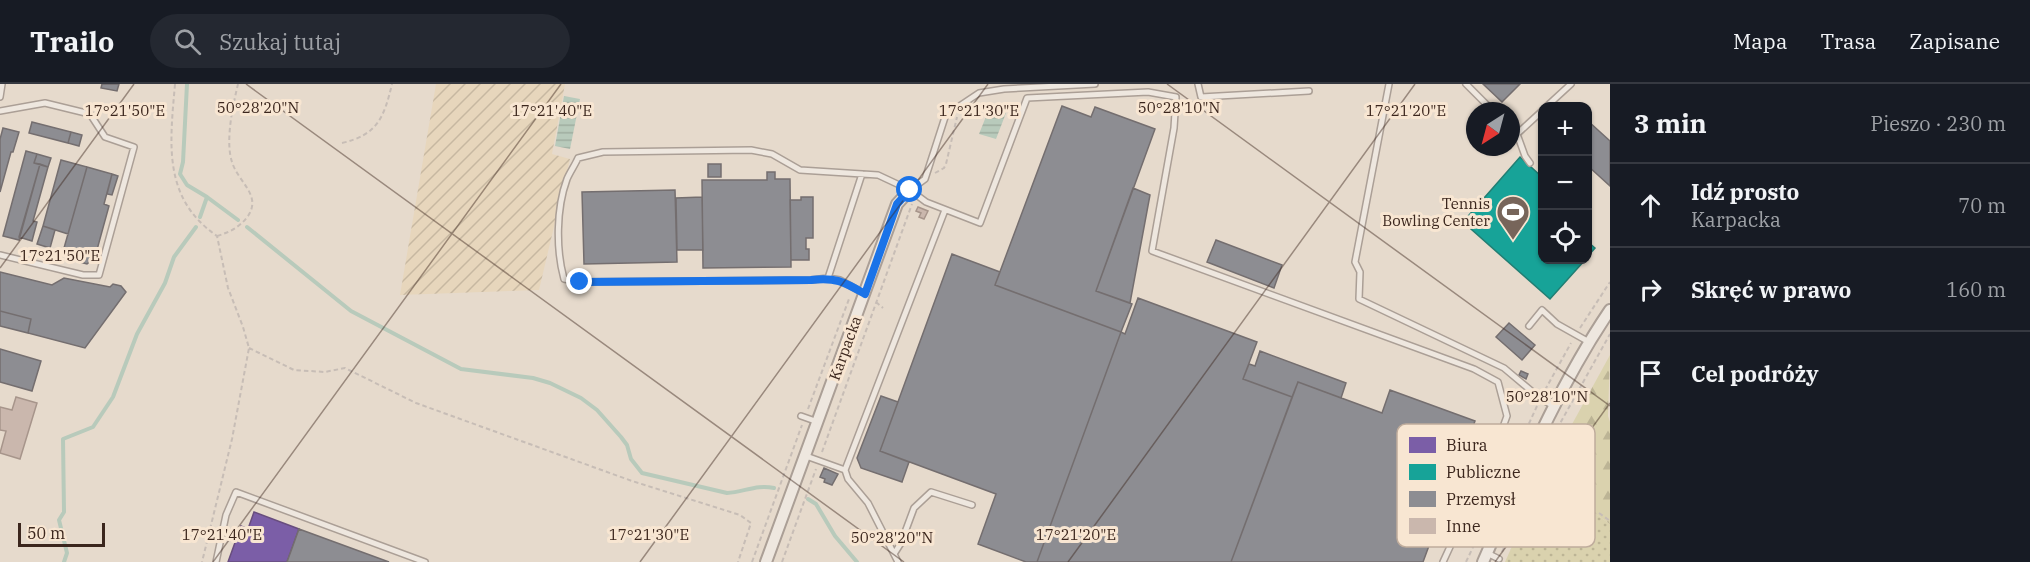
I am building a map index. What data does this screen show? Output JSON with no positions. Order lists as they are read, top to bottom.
{
  "streets": {
    "street": ["Karpacka"]
  },
  "places": {
    "sports": ["Tennis Bowling Center"]
  },
  "legend": [
    "Biura",
    "Publiczne",
    "Przemysł",
    "Inne"
  ],
  "scale_bar": "50 m",
  "north": "bottom left",
  "page": {
    "header": "Trailo",
    "search": "Szukaj tutaj",
    "nav": ["Mapa", "Trasa", "Zapisane"],
    "heading": ["3 min", "Pieszo · 230 m"],
    "map_buttons": ["+", "−"],
    "list": [
      ["Idź prosto", "Karpacka", "70 m"],
      ["Skręć w prawo", "160 m"],
      "Cel podróży"
    ],
    "scale": "50 m"
  },
  "coordinates": [
    "50°28'20\"N",
    "50°28'10\"N",
    "17°21'50\"E",
    "17°21'40\"E",
    "17°21'30\"E",
    "17°21'20\"E"
  ]
}
